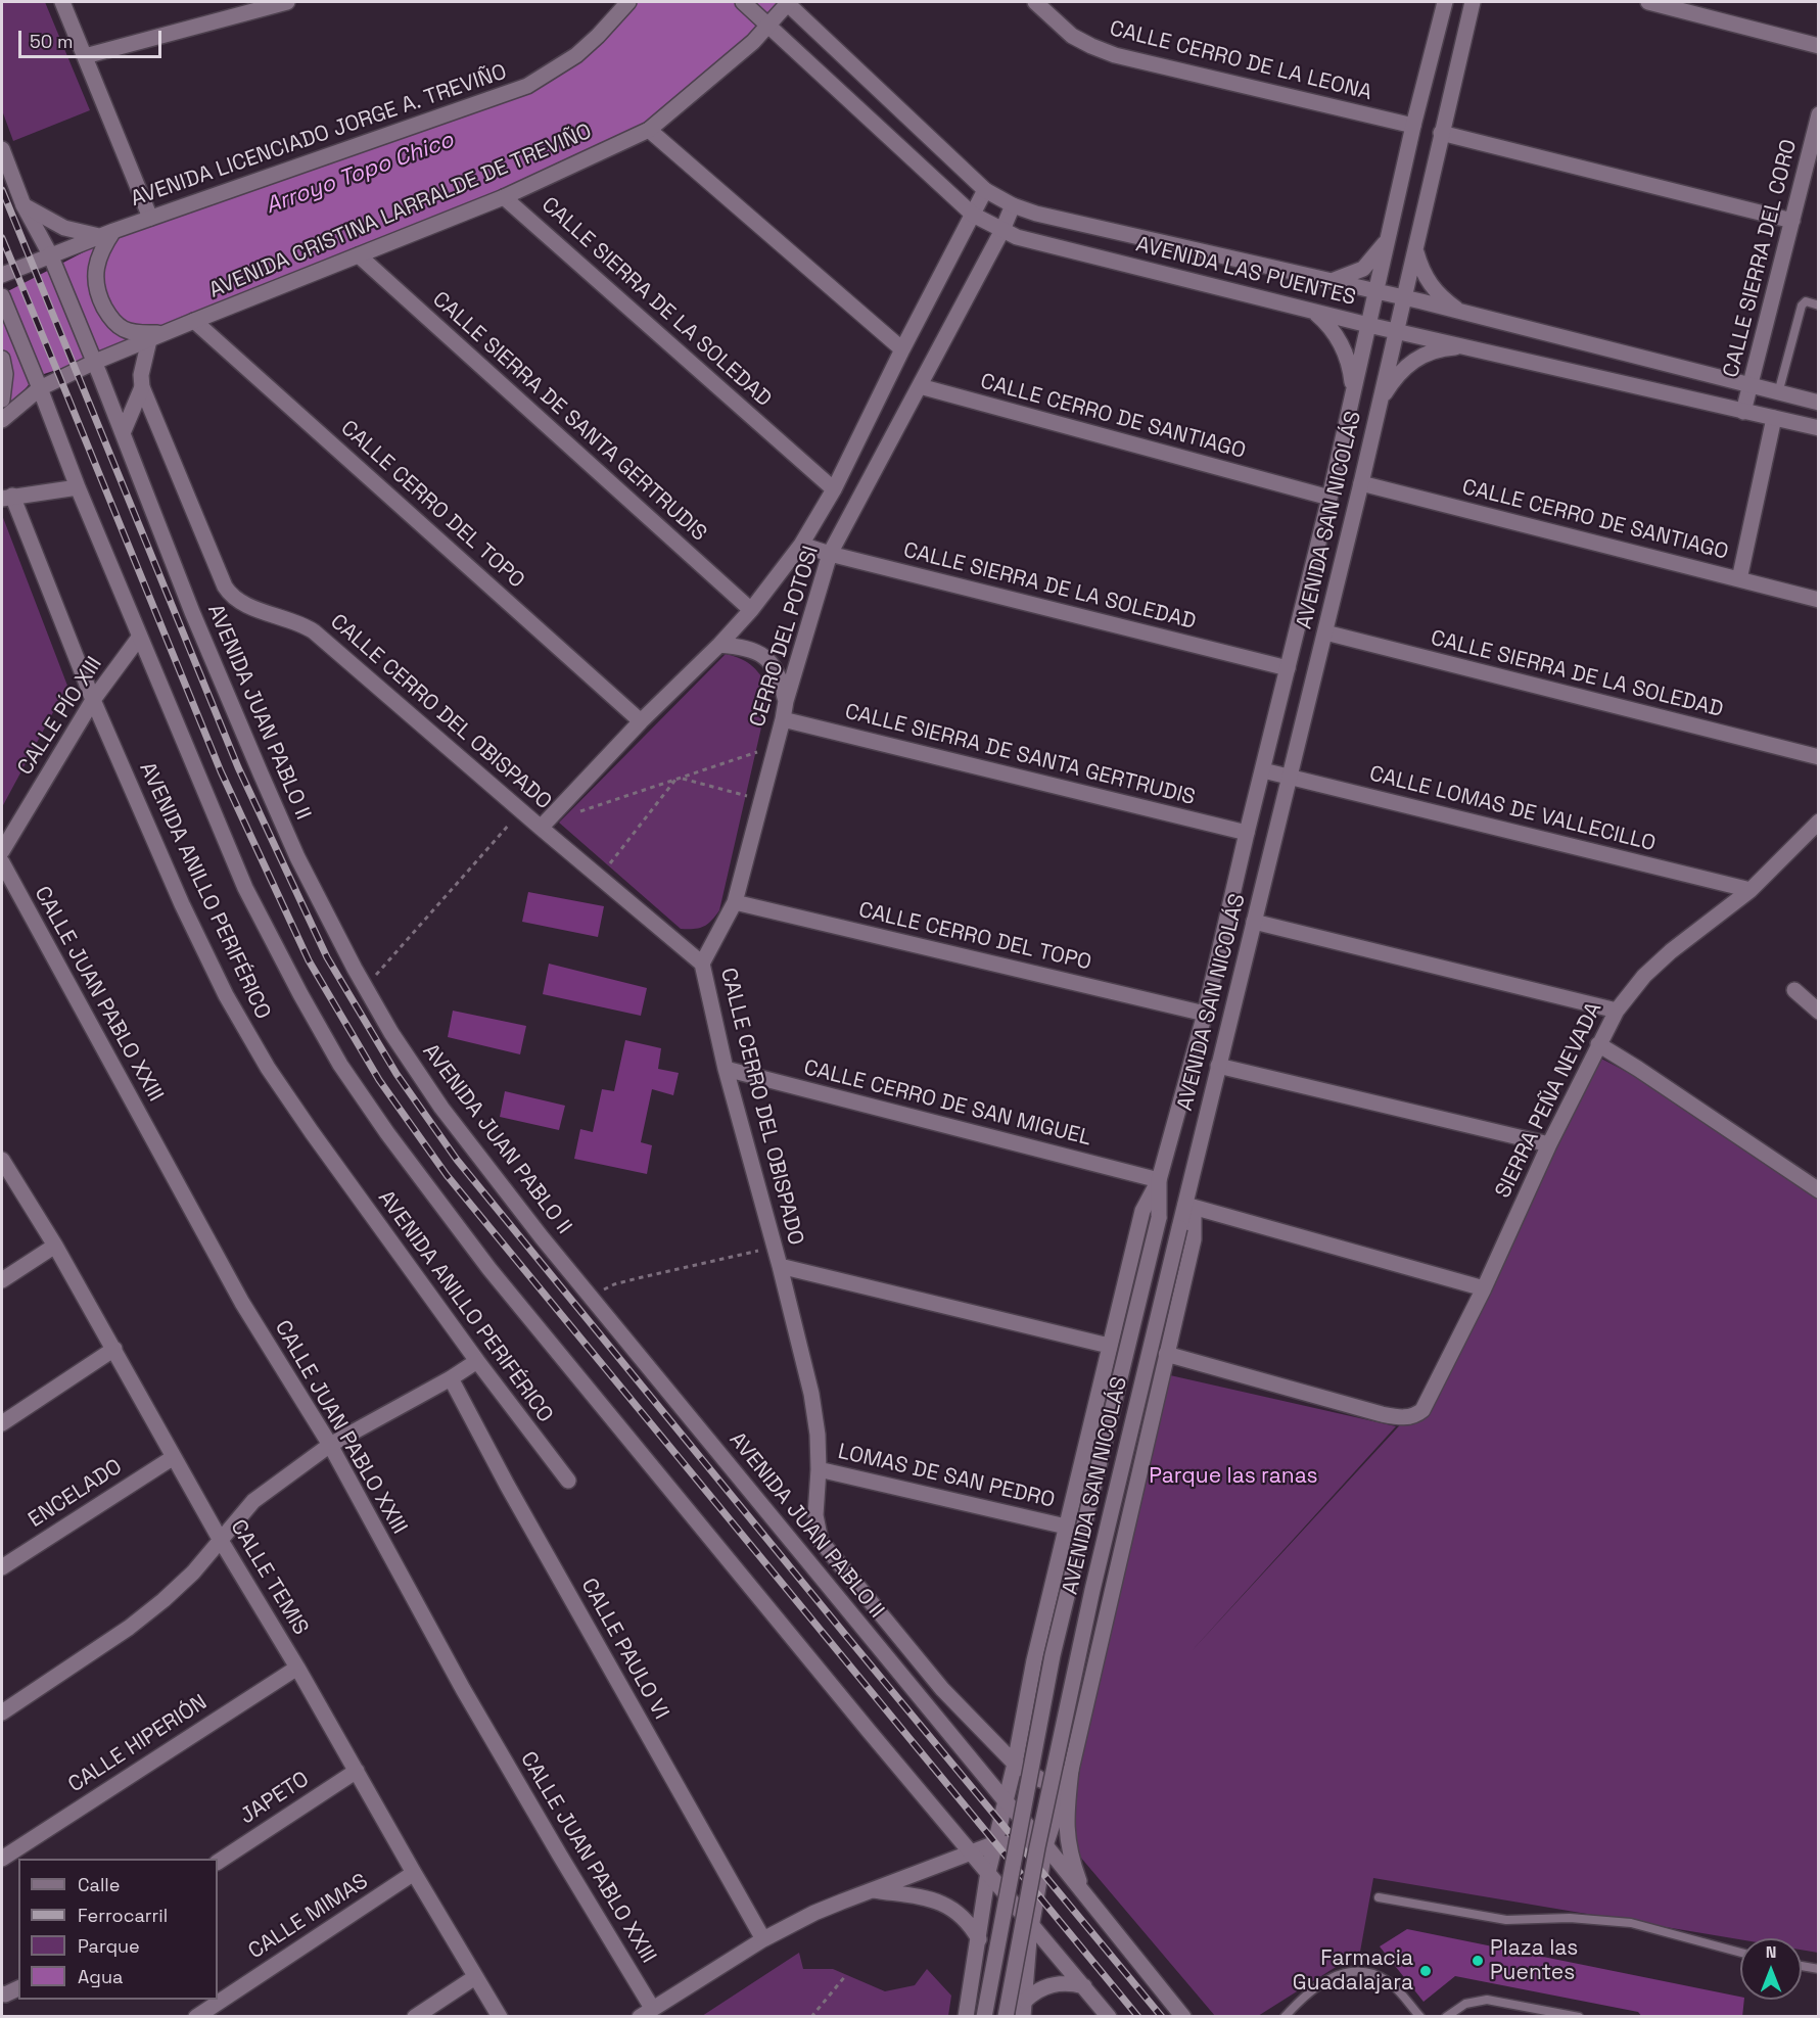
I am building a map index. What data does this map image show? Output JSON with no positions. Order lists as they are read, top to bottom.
{
  "streets": {
    "street": [
      "CALLE CERRO DE LA LEONA",
      "AVENIDA LICENCIADO JORGE A. TREVIÑO",
      "AVENIDA CRISTINA LARRALDE DE TREVIÑO",
      "CALLE SIERRA DEL CORO",
      "AVENIDA LAS PUENTES",
      "CALLE SIERRA DE LA SOLEDAD",
      "CALLE SIERRA DE SANTA GERTRUDIS",
      "CALLE CERRO DE SANTIAGO",
      "CALLE CERRO DEL TOPO",
      "AVENIDA SAN NICOLÁS",
      "CERRO DEL POTOSI",
      "AVENIDA JUAN PABLO II",
      "CALLE CERRO DEL OBISPADO",
      "CALLE PÍO XIII",
      "CALLE LOMAS DE VALLECILLO",
      "AVENIDA ANILLO PERIFÉRICO",
      "CALLE JUAN PABLO XXIII",
      "SIERRA PEÑA NEVADA",
      "CALLE CERRO DE SAN MIGUEL",
      "LOMAS DE SAN PEDRO",
      "ENCELADO",
      "CALLE TEMIS",
      "CALLE PAULO VI",
      "CALLE HIPERIÓN",
      "JAPETO",
      "CALLE MIMAS"
    ]
  },
  "crossings": [
    ["CALLE CERRO DE LA LEONA", "AVENIDA SAN NICOLÁS"],
    ["AVENIDA LICENCIADO JORGE A. TREVIÑO", "AVENIDA JUAN PABLO II"],
    ["AVENIDA CRISTINA LARRALDE DE TREVIÑO", "AVENIDA LAS PUENTES"],
    ["AVENIDA CRISTINA LARRALDE DE TREVIÑO", "CALLE SIERRA DE LA SOLEDAD"],
    ["AVENIDA CRISTINA LARRALDE DE TREVIÑO", "CALLE SIERRA DE SANTA GERTRUDIS"],
    ["AVENIDA CRISTINA LARRALDE DE TREVIÑO", "CALLE CERRO DEL TOPO"],
    ["AVENIDA CRISTINA LARRALDE DE TREVIÑO", "AVENIDA JUAN PABLO II"],
    ["AVENIDA CRISTINA LARRALDE DE TREVIÑO", "CALLE CERRO DEL OBISPADO"],
    ["CALLE SIERRA DEL CORO", "AVENIDA LAS PUENTES"],
    ["AVENIDA LAS PUENTES", "AVENIDA SAN NICOLÁS"],
    ["AVENIDA LAS PUENTES", "CERRO DEL POTOSI"],
    ["CALLE SIERRA DE LA SOLEDAD", "AVENIDA SAN NICOLÁS"],
    ["CALLE SIERRA DE LA SOLEDAD", "CERRO DEL POTOSI"],
    ["CALLE SIERRA DE SANTA GERTRUDIS", "AVENIDA SAN NICOLÁS"],
    ["CALLE SIERRA DE SANTA GERTRUDIS", "CERRO DEL POTOSI"],
    ["CALLE CERRO DE SANTIAGO", "AVENIDA SAN NICOLÁS"],
    ["CALLE CERRO DE SANTIAGO", "CERRO DEL POTOSI"],
    ["CALLE CERRO DEL TOPO", "AVENIDA SAN NICOLÁS"],
    ["CALLE CERRO DEL TOPO", "CERRO DEL POTOSI"],
    ["AVENIDA SAN NICOLÁS", "CALLE LOMAS DE VALLECILLO"],
    ["AVENIDA SAN NICOLÁS", "CALLE CERRO DE SAN MIGUEL"],
    ["CERRO DEL POTOSI", "CALLE CERRO DEL OBISPADO"],
    ["CALLE CERRO DEL OBISPADO", "CALLE CERRO DE SAN MIGUEL"],
    ["CALLE CERRO DEL OBISPADO", "LOMAS DE SAN PEDRO"],
    ["CALLE PÍO XIII", "AVENIDA ANILLO PERIFÉRICO"],
    ["CALLE LOMAS DE VALLECILLO", "SIERRA PEÑA NEVADA"],
    ["ENCELADO", "CALLE TEMIS"],
    ["CALLE TEMIS", "CALLE HIPERIÓN"],
    ["CALLE TEMIS", "JAPETO"],
    ["CALLE TEMIS", "CALLE MIMAS"]
  ],
  "water": ["Arroyo Topo Chico"],
  "parks": ["Parque las ranas"],
  "places": ["Plaza las Puentes", "Farmacia Guadalajara"],
  "legend": [
    "Calle",
    "Ferrocarril",
    "Parque",
    "Agua"
  ],
  "scale_bar": "50 m",
  "north": "top"
}
